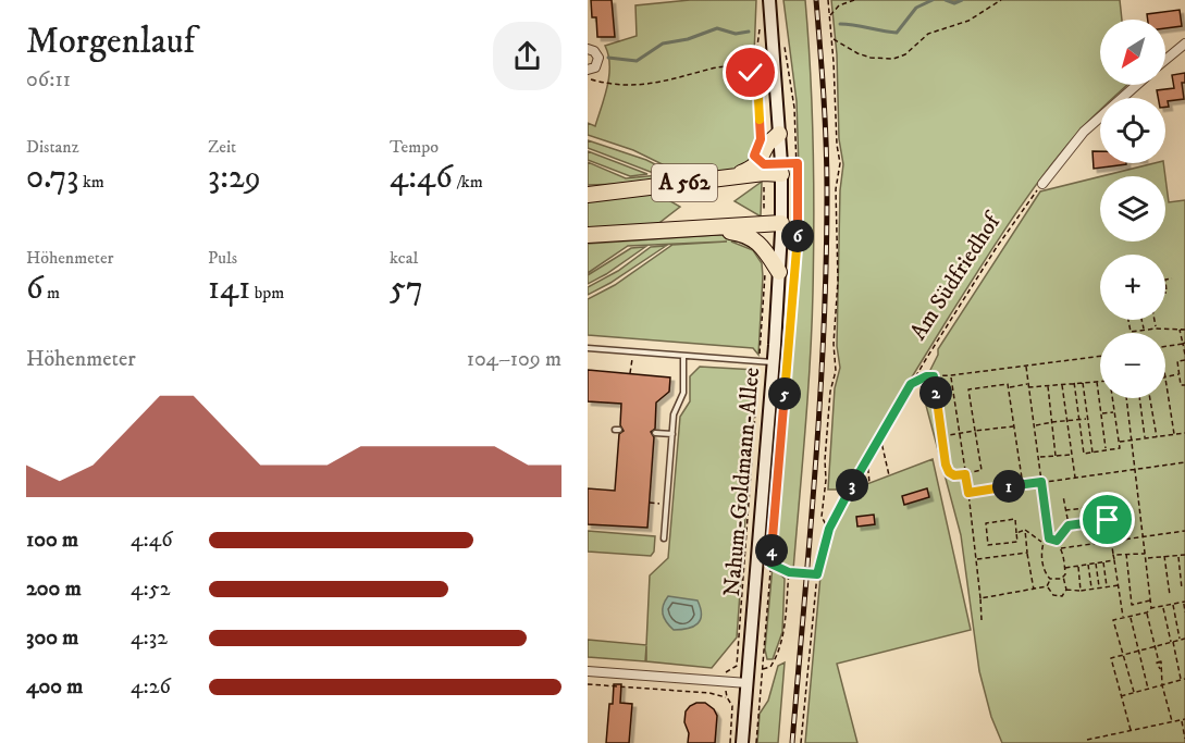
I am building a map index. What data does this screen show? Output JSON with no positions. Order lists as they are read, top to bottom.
{
  "streets": {
    "highway": ["A 562"],
    "main road": ["Nahum-Goldmann-Allee"],
    "path": ["Am Südfriedhof"]
  },
  "crossings": [
    ["A 562", "Nahum-Goldmann-Allee"]
  ],
  "north": "bottom left",
  "page": {
    "heading": ["Morgenlauf", "06:11"],
    "map_buttons": ["+", "−"],
    "stats": [
      ["Distanz", "0.73 km"],
      ["Zeit", "3:29"],
      ["Tempo", "4:46 /km"],
      ["Höhenmeter", "6 m"],
      ["Puls", "141 bpm"],
      ["kcal", "57"]
    ],
    "pins": [
      "6",
      "2",
      "5",
      "3",
      "1",
      "4"
    ],
    "chart": ["Höhenmeter", "104–109 m"],
    "list": [
      {
        "name": "100 m",
        "note": "4:46"
      },
      {
        "name": "200 m",
        "note": "4:52"
      },
      {
        "name": "300 m",
        "note": "4:32"
      },
      {
        "name": "400 m",
        "note": "4:26"
      }
    ]
  }
}
